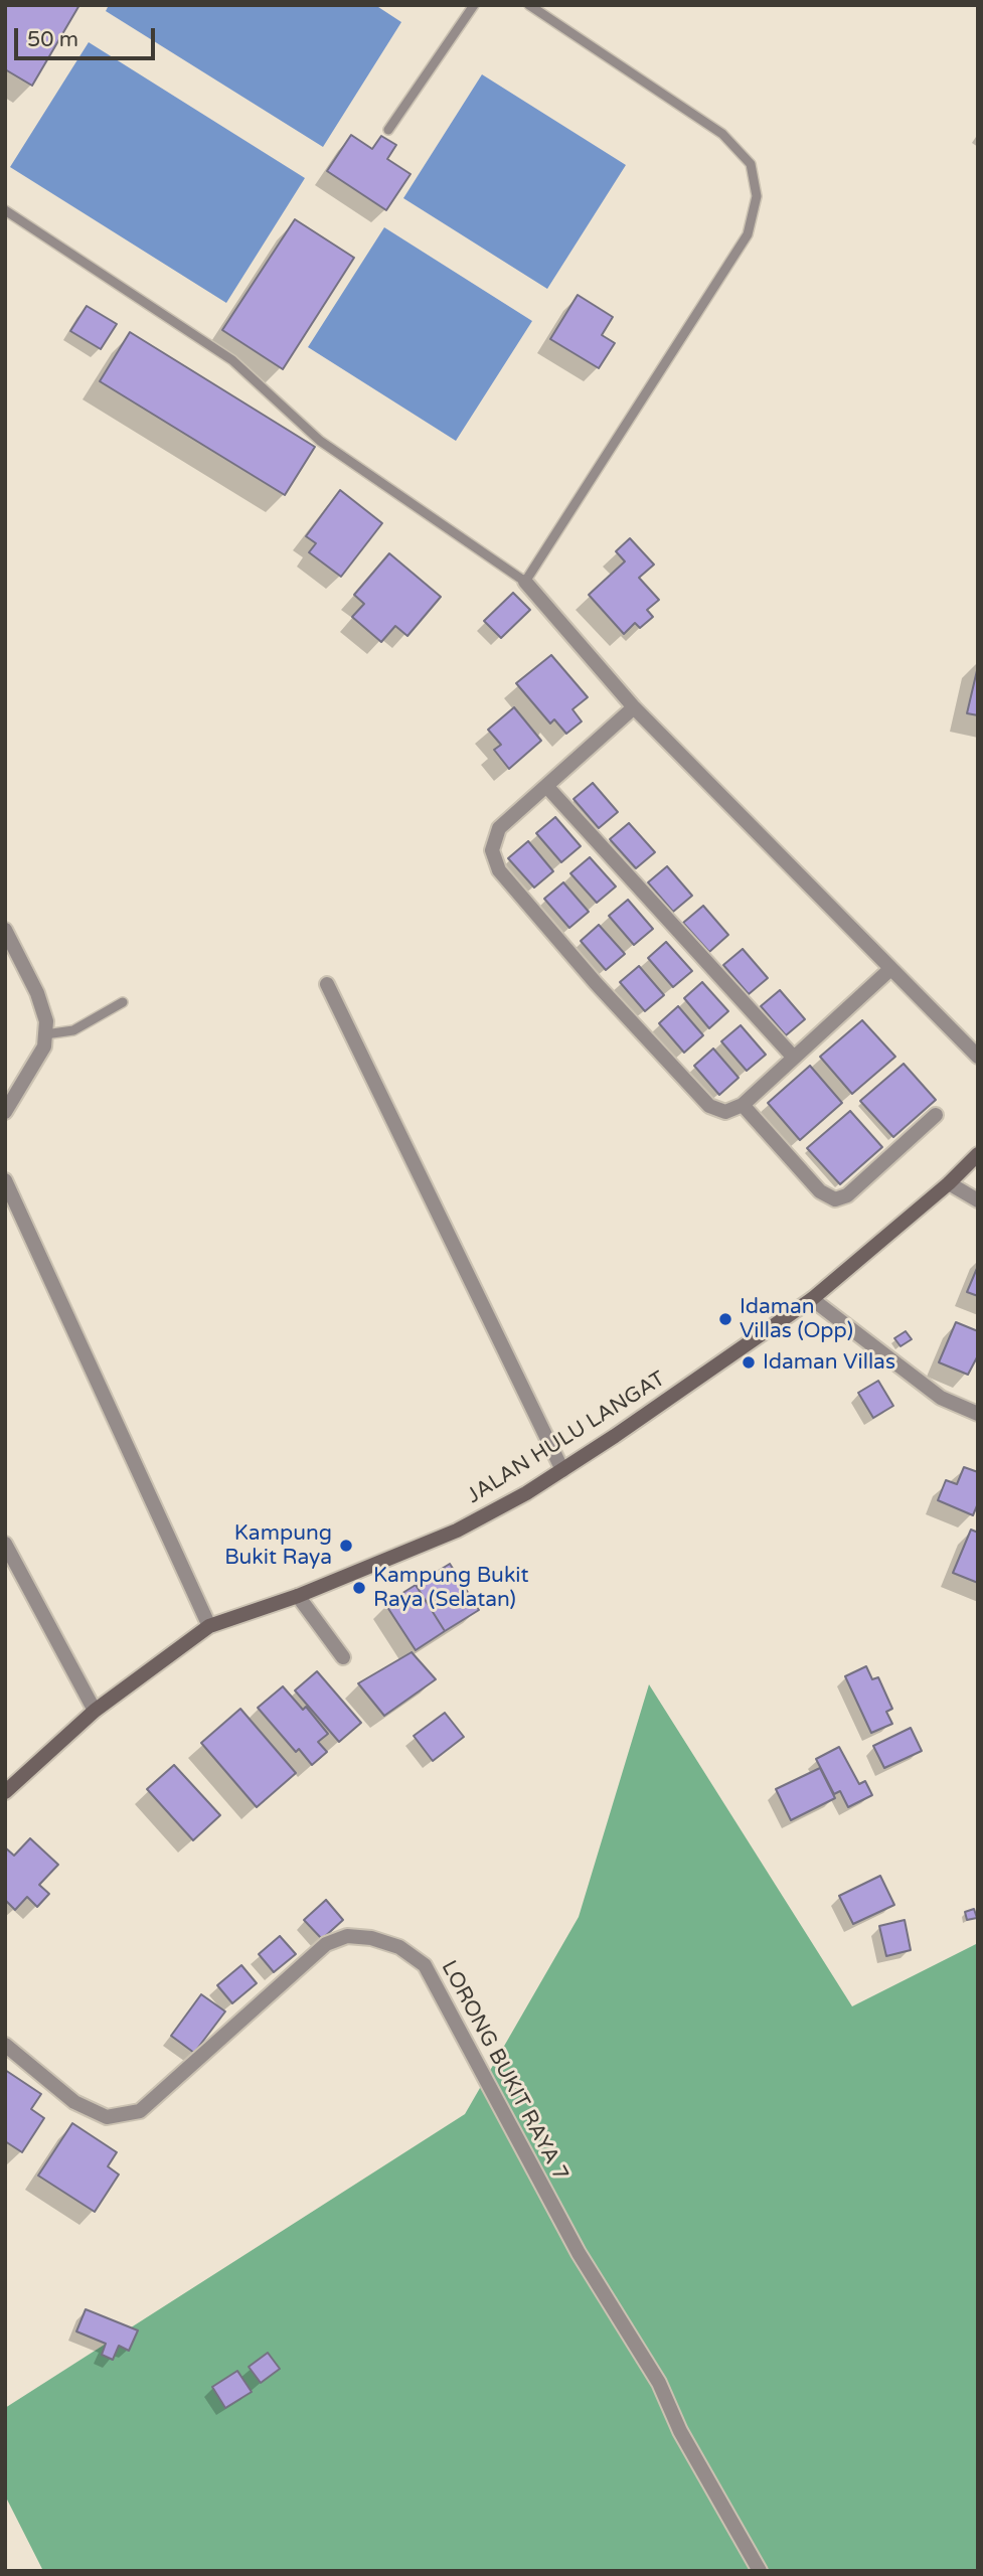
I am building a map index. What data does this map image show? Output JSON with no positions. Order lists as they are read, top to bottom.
{
  "streets": {
    "main road": ["JALAN HULU LANGAT"],
    "street": ["LORONG BUKIT RAYA 7"]
  },
  "places": [
    "Idaman Villas (Opp)",
    "Idaman Villas",
    "Kampung Bukit Raya",
    "Kampung Bukit Raya (Selatan)"
  ],
  "scale_bar": "50 m"
}
